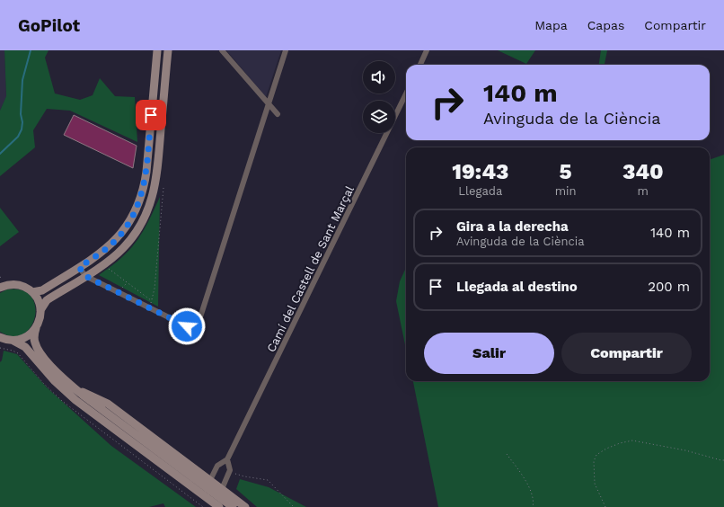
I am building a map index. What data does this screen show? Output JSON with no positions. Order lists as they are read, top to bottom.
{
  "streets": {
    "street": ["Camí del Castell de Sant Marçal"]
  },
  "page": {
    "header": "GoPilot",
    "nav": ["Mapa", "Capas", "Compartir"],
    "turn": ["140 m", "Avinguda de la Ciència"],
    "eta": [
      "19:43",
      "Llegada",
      "5",
      "min",
      "340",
      "m"
    ],
    "list": [
      {
        "name": "Gira a la derecha",
        "note": "Avinguda de la Ciència",
        "value": "140 m"
      },
      {
        "name": "Llegada al destino",
        "value": "200 m"
      }
    ],
    "buttons": ["Salir", "Compartir"]
  }
}
